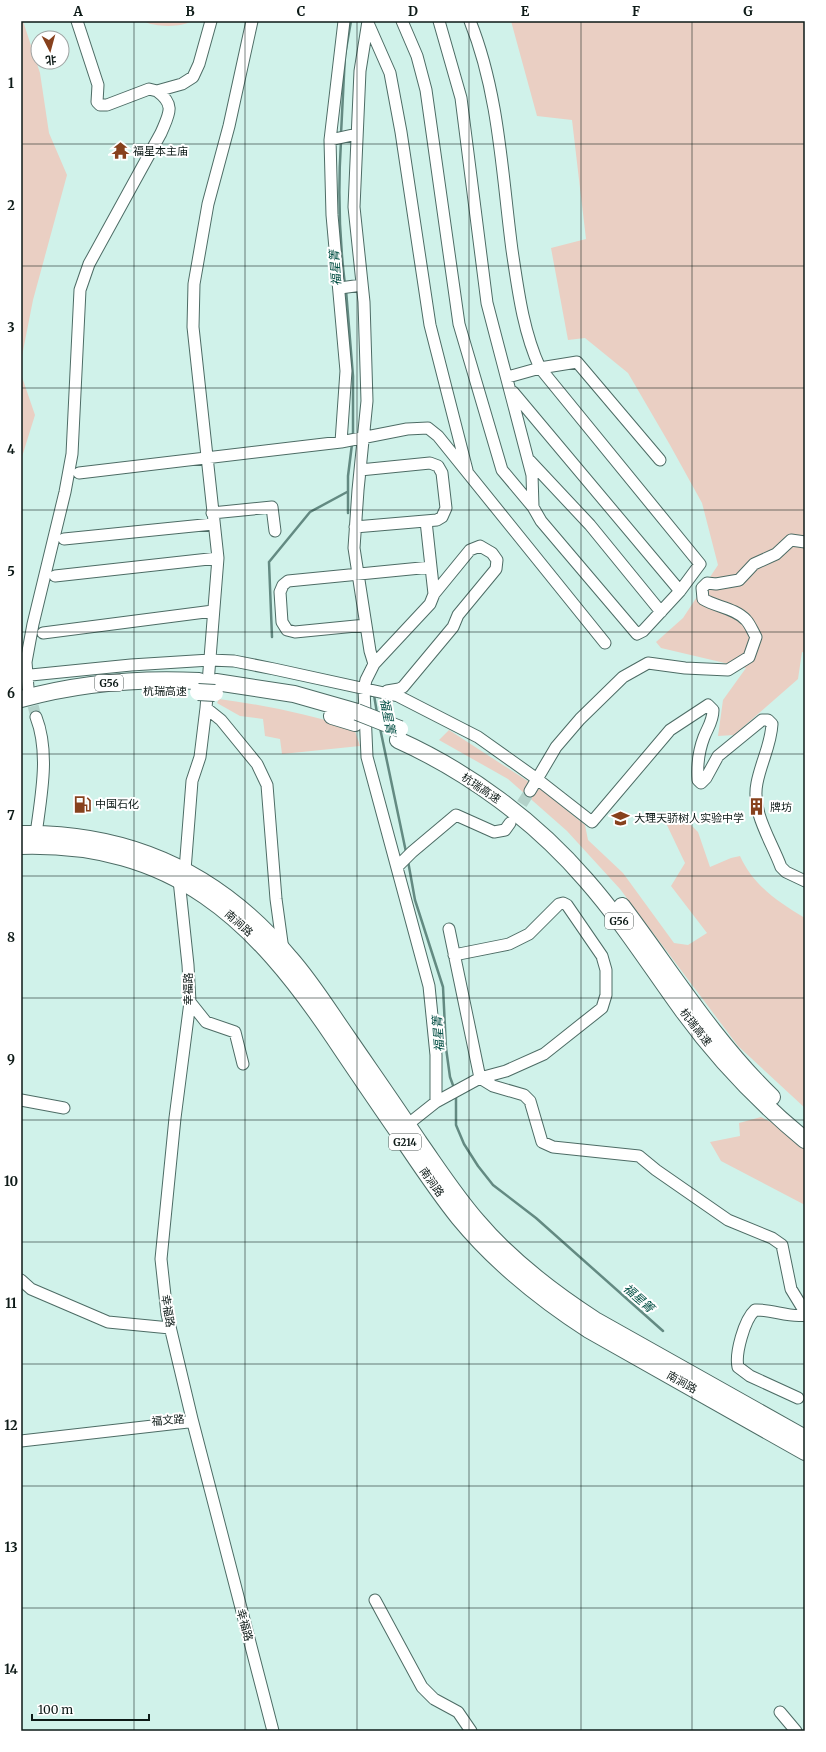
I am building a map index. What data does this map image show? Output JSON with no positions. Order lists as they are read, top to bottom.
{
  "streets": {
    "highway": [
      "G56",
      "杭瑞高速",
      "南涧路",
      "G214"
    ],
    "street": ["幸福路", "福文路"]
  },
  "crossings": [
    ["南涧路", "幸福路"],
    ["幸福路", "福文路"]
  ],
  "water": ["福星箐"],
  "places": {
    "temple": ["福星本主庙"],
    "fuel station": ["中国石化"],
    "building": ["牌坊"],
    "school or university": ["大理天骄树人实验中学"]
  },
  "scale_bar": "100 m",
  "north": "bottom",
  "grid": {
    "columns": [
      "A",
      "B",
      "C",
      "D",
      "E",
      "F",
      "G"
    ],
    "rows": [
      "1",
      "2",
      "3",
      "4",
      "5",
      "6",
      "7",
      "8",
      "9",
      "10",
      "11",
      "12",
      "13",
      "14"
    ]
  }
}
